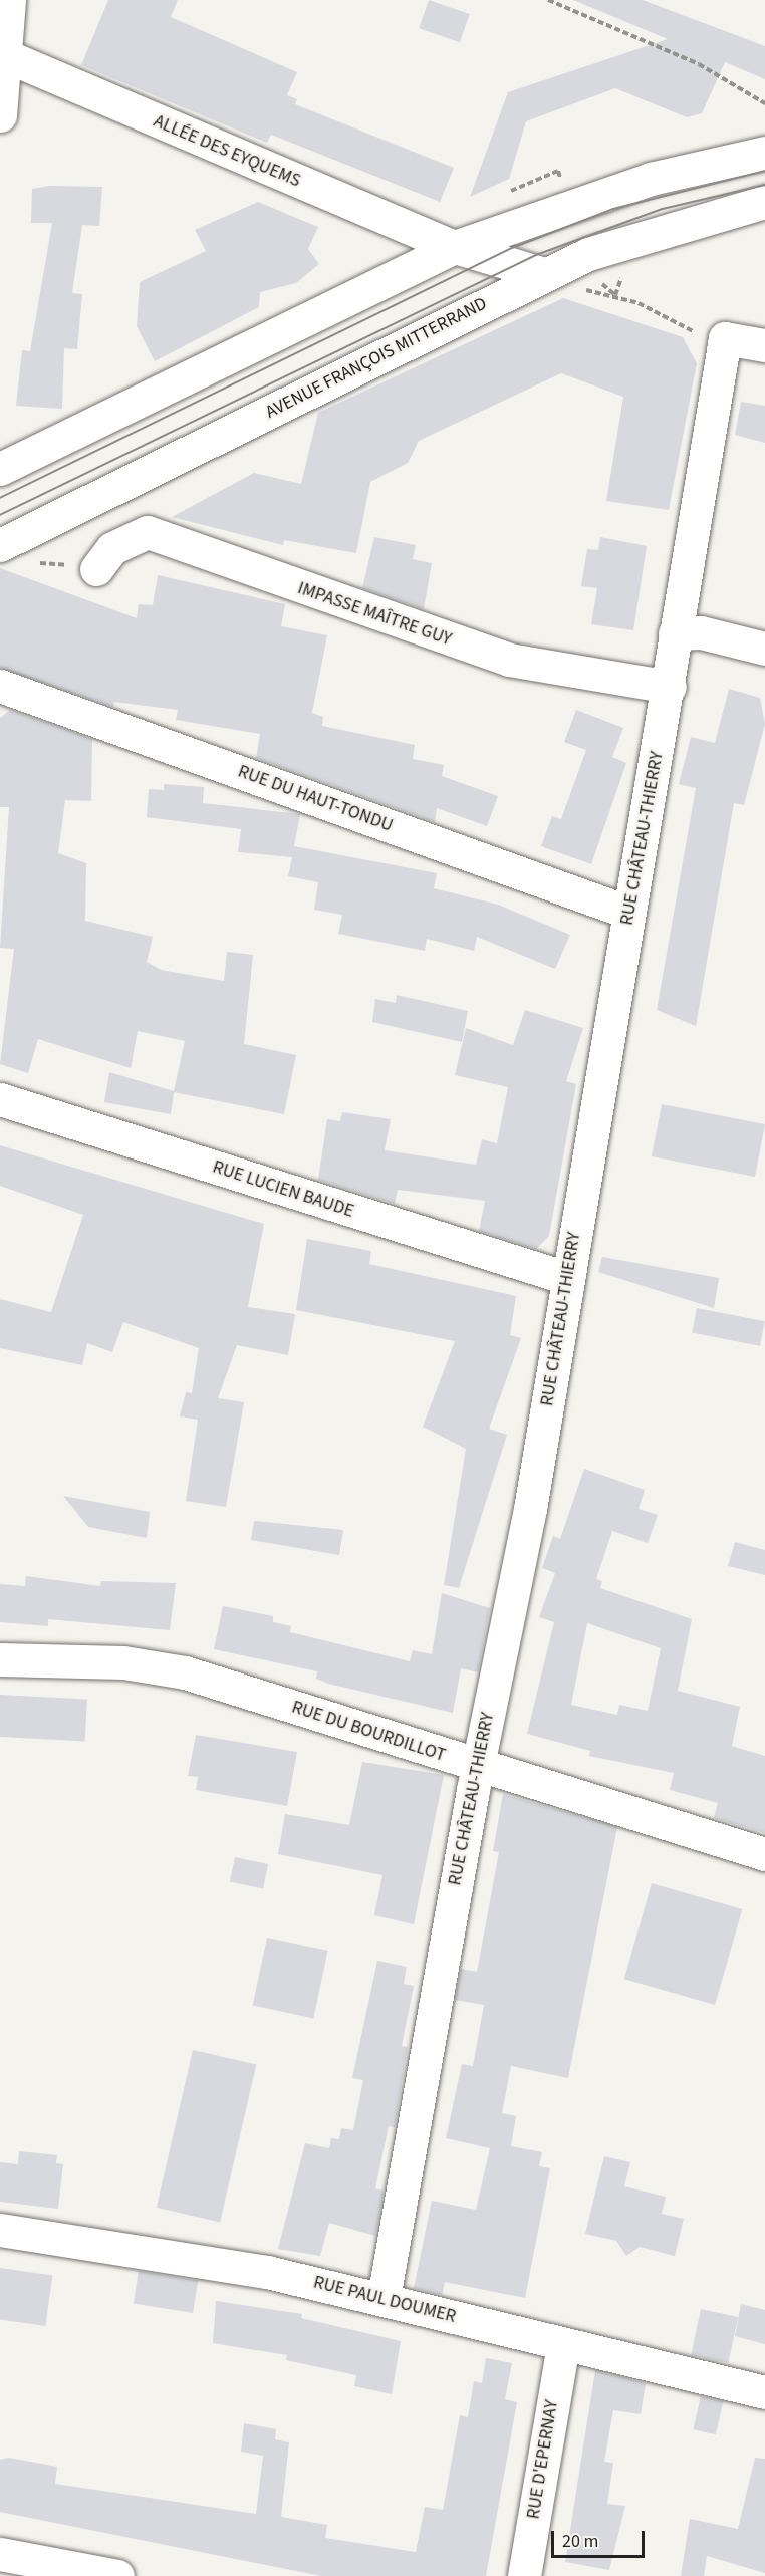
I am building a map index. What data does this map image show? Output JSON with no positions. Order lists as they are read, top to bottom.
{
  "streets": {
    "street": [
      "ALLÉE DES EYQUEMS",
      "AVENUE FRANÇOIS MITTERRAND",
      "IMPASSE MAÎTRE GUY",
      "RUE DU HAUT-TONDU",
      "RUE CHÂTEAU-THIERRY",
      "RUE LUCIEN BAUDE",
      "RUE DU BOURDILLOT",
      "RUE PAUL DOUMER",
      "RUE D'EPERNAY"
    ]
  },
  "crossings": [
    ["ALLÉE DES EYQUEMS", "AVENUE FRANÇOIS MITTERRAND"],
    ["IMPASSE MAÎTRE GUY", "RUE CHÂTEAU-THIERRY"],
    ["RUE DU HAUT-TONDU", "RUE CHÂTEAU-THIERRY"],
    ["RUE CHÂTEAU-THIERRY", "RUE LUCIEN BAUDE"],
    ["RUE CHÂTEAU-THIERRY", "RUE DU BOURDILLOT"],
    ["RUE CHÂTEAU-THIERRY", "RUE PAUL DOUMER"],
    ["RUE PAUL DOUMER", "RUE D'EPERNAY"]
  ],
  "scale_bar": "20 m"
}
